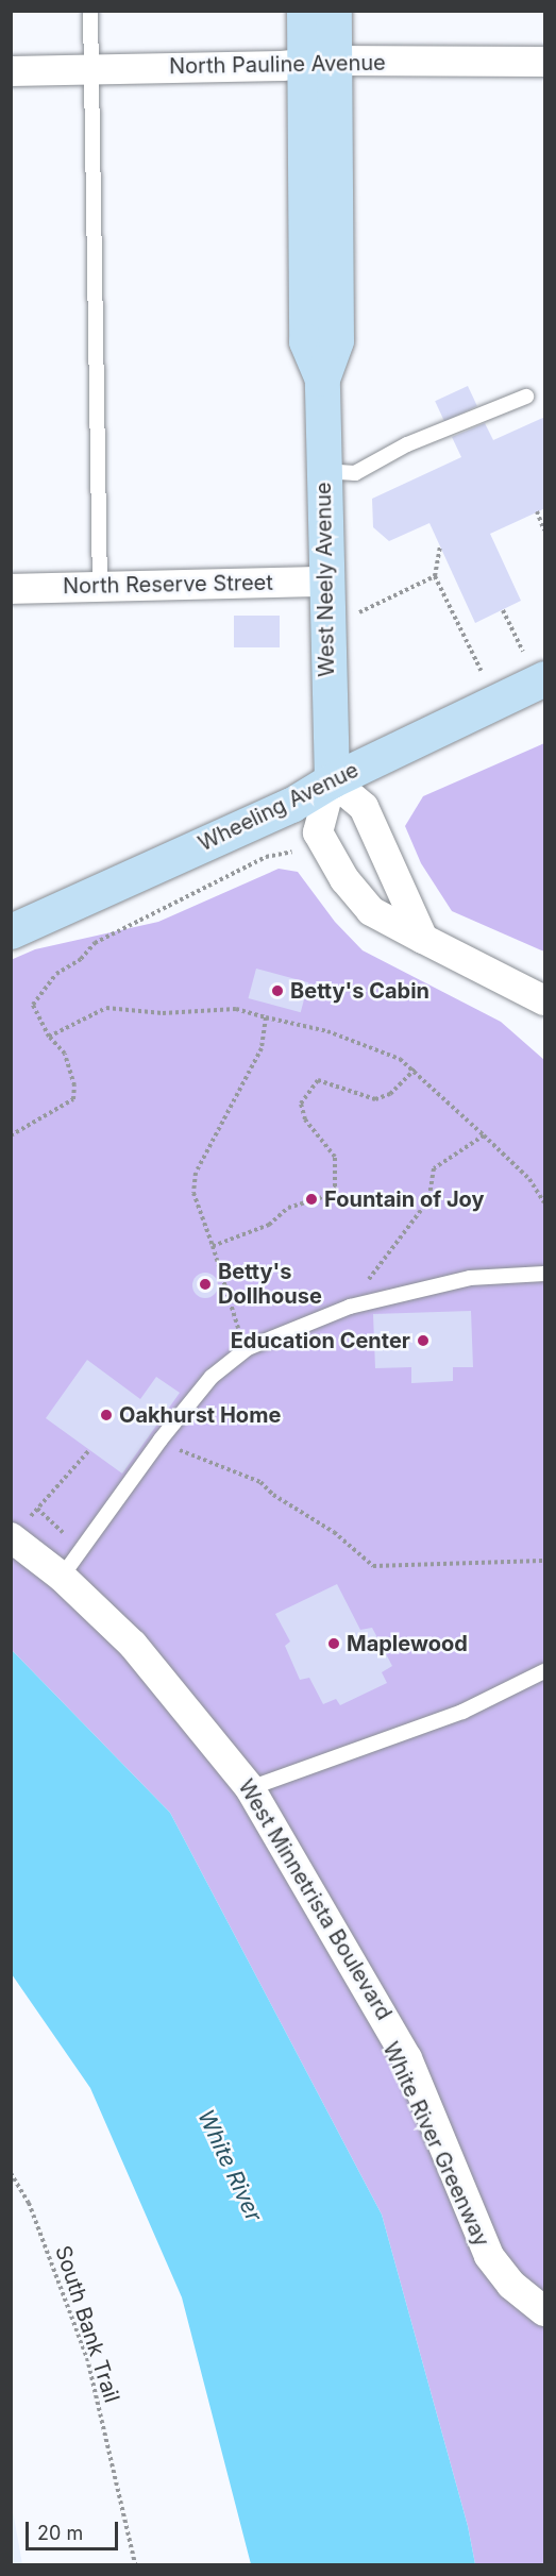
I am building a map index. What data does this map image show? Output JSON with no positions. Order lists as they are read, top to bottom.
{
  "streets": {
    "street": [
      "North Pauline Avenue",
      "West Neely Avenue",
      "North Reserve Street",
      "Wheeling Avenue",
      "West Minnetrista Boulevard"
    ],
    "path": ["South Bank Trail"]
  },
  "crossings": [
    ["North Pauline Avenue", "West Neely Avenue"],
    ["West Neely Avenue", "North Reserve Street"],
    ["West Neely Avenue", "Wheeling Avenue"]
  ],
  "water": ["White River"],
  "places": [
    "Betty's Cabin",
    "Fountain of Joy",
    "Betty's Dollhouse",
    "Education Center",
    "Oakhurst Home",
    "Maplewood"
  ],
  "scale_bar": "20 m"
}
